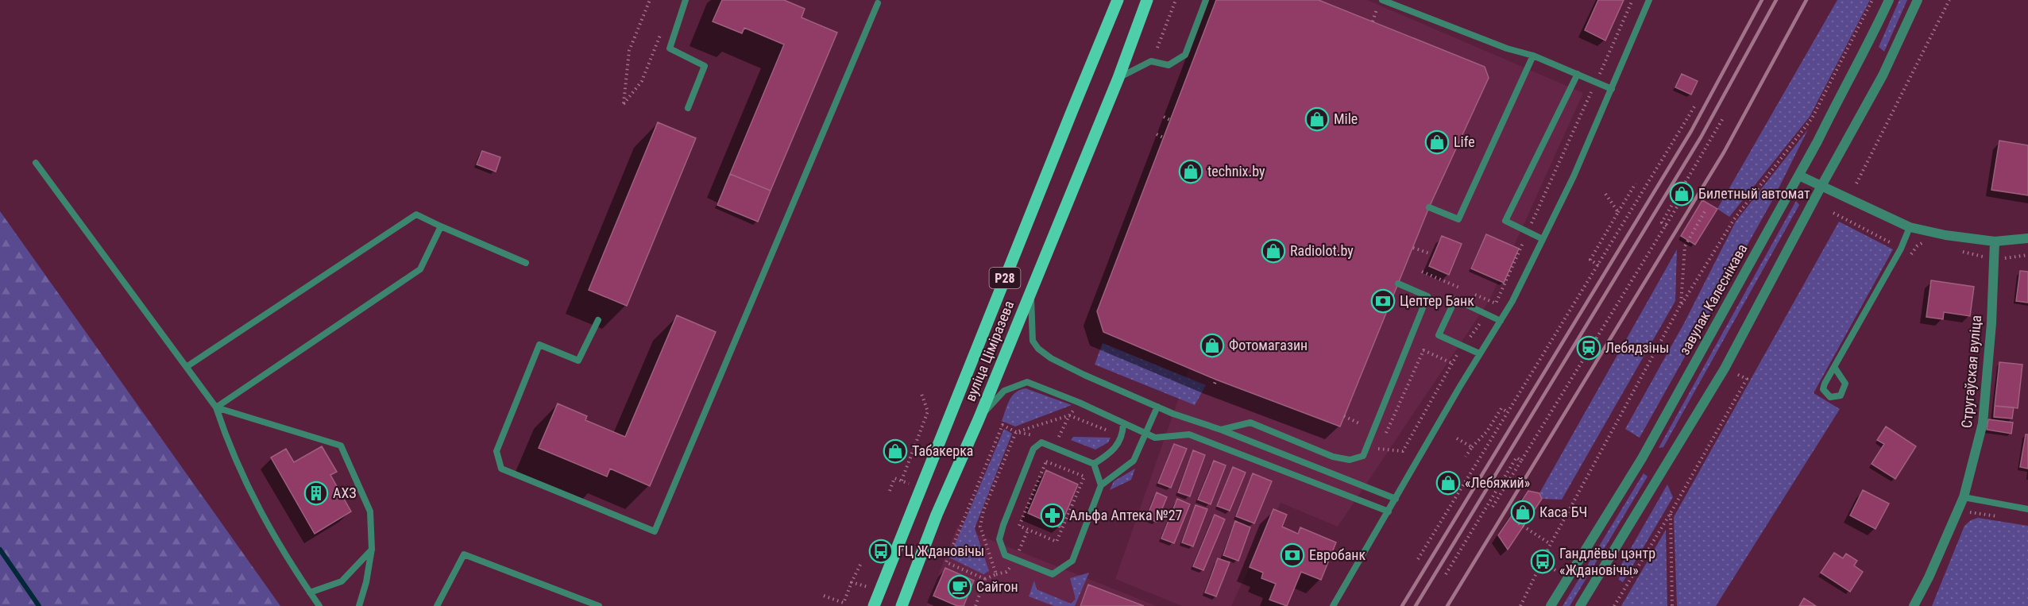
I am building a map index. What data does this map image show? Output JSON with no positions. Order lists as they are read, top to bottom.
{
  "streets": {
    "main road": ["Р28", "вуліца Ціміразева"],
    "street": ["завулак Калеснікава", "Стругаўская вуліца"]
  },
  "places": {
    "shop": [
      "Mile",
      "Life",
      "technix.by",
      "Билетный автомат",
      "Radiolot.by",
      "Фотомагазин",
      "Табакерка",
      "«Лебяжий»",
      "Каса БЧ"
    ],
    "bank": ["Цептер Банк", "Евробанк"],
    "station": ["Лебядзіны"],
    "building": ["АХЗ"],
    "pharmacy": ["Альфа Аптека №27"],
    "bus stop": ["ГЦ Ждановічы", "Гандлёвы цэнтр «Ждановічы»"],
    "cafe": ["Сайгон"]
  }
}
